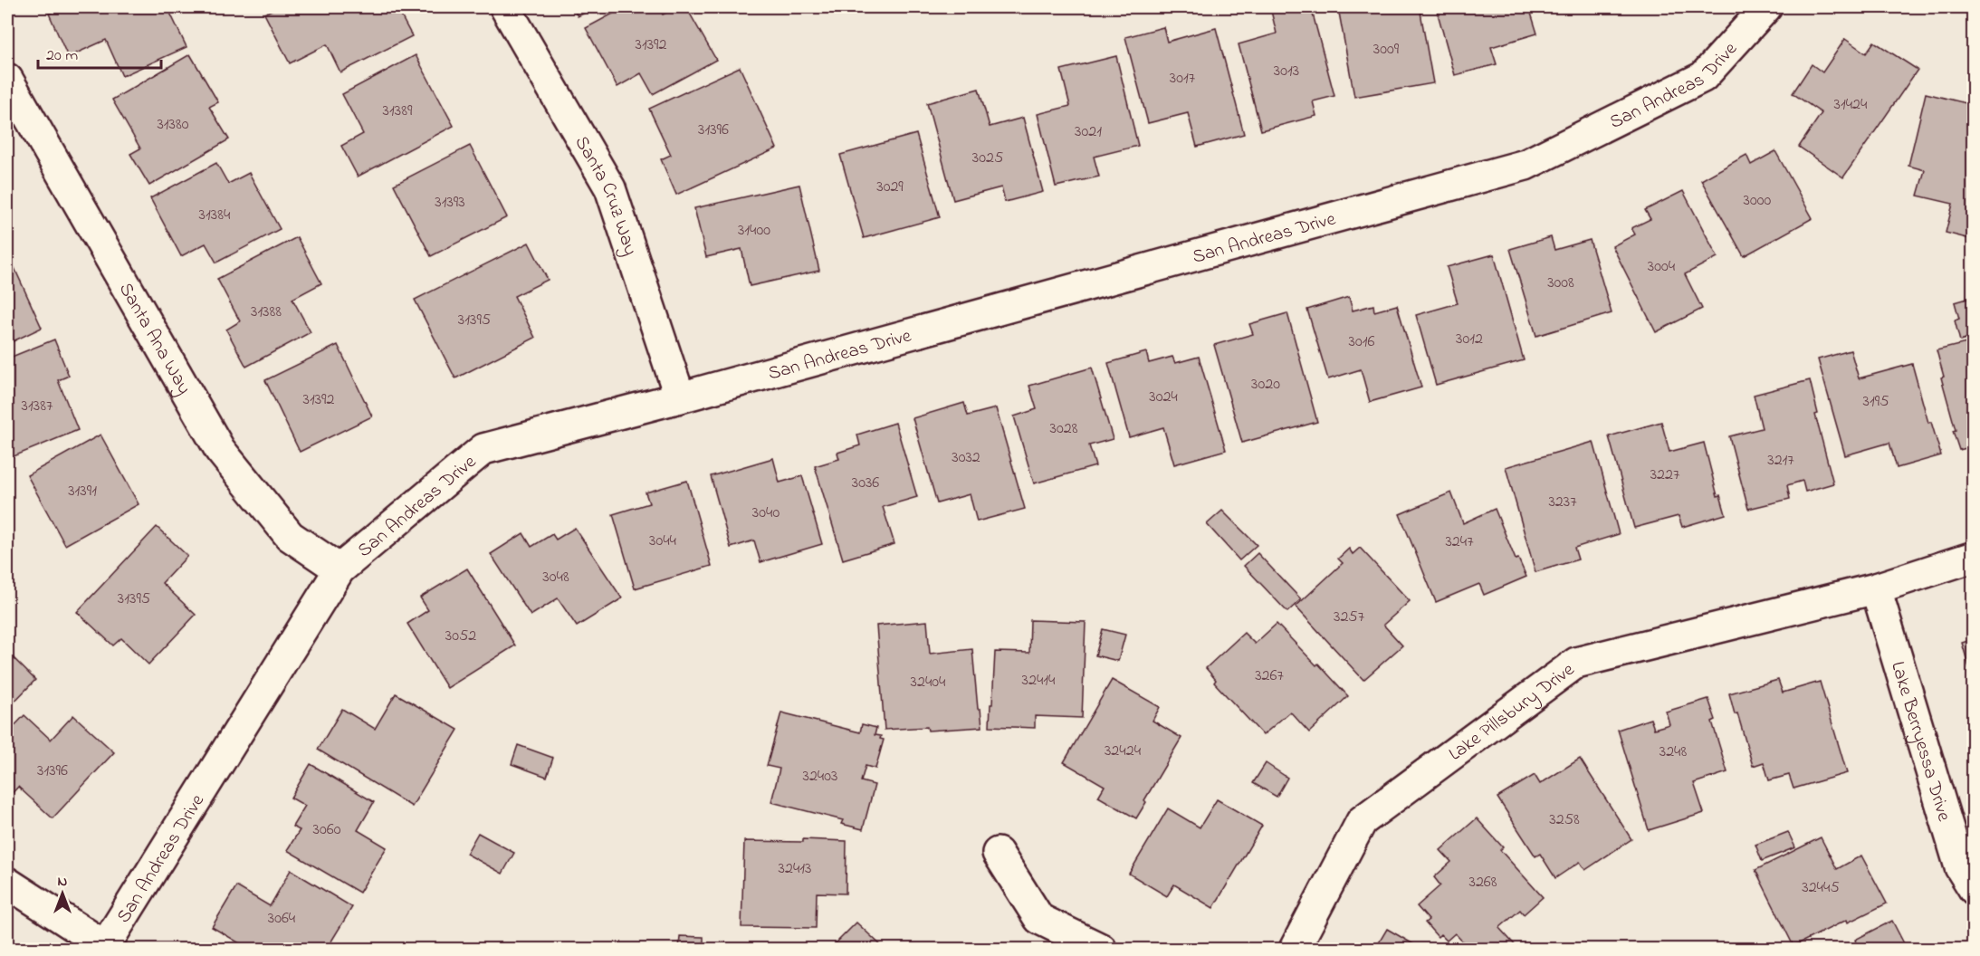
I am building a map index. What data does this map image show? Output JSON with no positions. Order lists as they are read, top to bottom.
{
  "streets": {
    "street": [
      "San Andreas Drive",
      "Santa Cruz Way",
      "Santa Ana Way",
      "Lake Pillsbury Drive",
      "Lake Berryessa Drive"
    ]
  },
  "crossings": [
    ["San Andreas Drive", "Santa Cruz Way"],
    ["San Andreas Drive", "Santa Ana Way"],
    ["Lake Pillsbury Drive", "Lake Berryessa Drive"]
  ],
  "house_numbers": [
    "31392",
    "3009",
    "3013",
    "3017",
    "31424",
    "31389",
    "31380",
    "31396",
    "3021",
    "3025",
    "3029",
    "3000",
    "31393",
    "31384",
    "31400",
    "3004",
    "3008",
    "31388",
    "31395",
    "3012",
    "3016",
    "3020",
    "3024",
    "31392",
    "3195",
    "31387",
    "3028",
    "3032",
    "3217",
    "3227",
    "3036",
    "31391",
    "3237",
    "3040",
    "3044",
    "3247",
    "3048",
    "31395",
    "3257",
    "3052",
    "3267",
    "32414",
    "32404",
    "32424",
    "3248",
    "31396",
    "32403",
    "3258",
    "3060",
    "32413",
    "3268",
    "32445",
    "3064"
  ],
  "scale_bar": "20 m",
  "north": "top"
}
